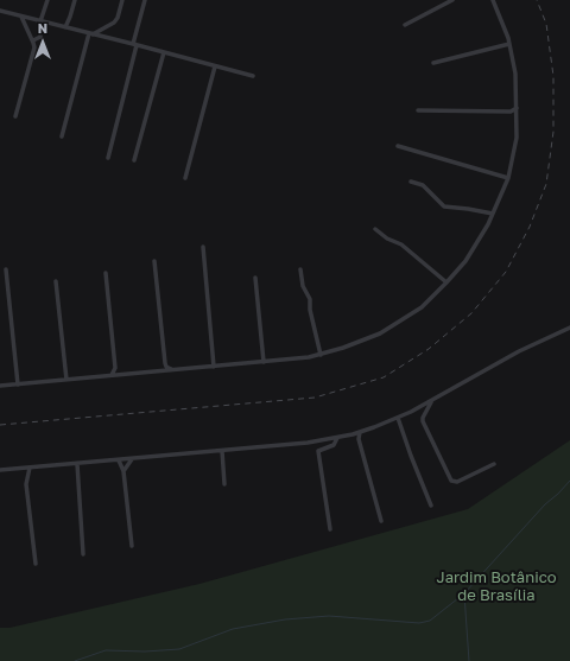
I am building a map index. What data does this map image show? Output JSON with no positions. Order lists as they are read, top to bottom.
{
  "parks": ["Jardim Botânico de Brasília"],
  "north": "top"
}
